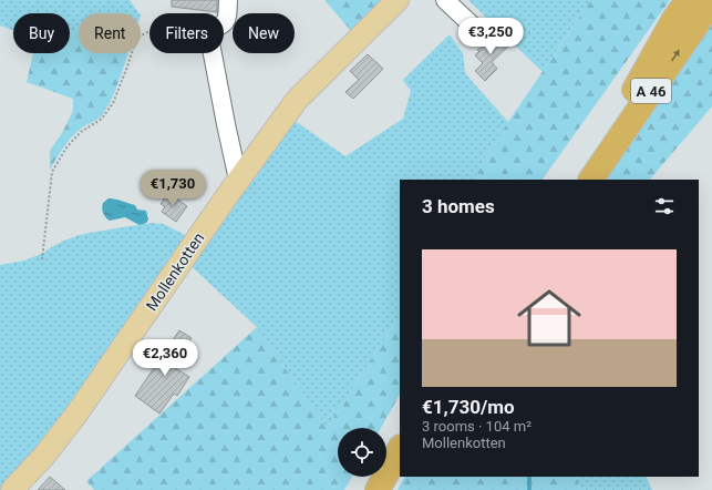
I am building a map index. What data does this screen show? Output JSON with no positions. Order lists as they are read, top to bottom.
{
  "streets": {
    "highway": ["A 46"],
    "main road": ["Mollenkotten"]
  },
  "page": {
    "chip": [
      "Buy",
      "Rent",
      "Filters",
      "New"
    ],
    "price": ["€3,250", "€1,730", "€2,360"],
    "heading": "3 homes",
    "list": [
      {
        "name": "€1,730/mo",
        "note": "3 rooms · 104 m² · Mollenkotten"
      }
    ]
  }
}
